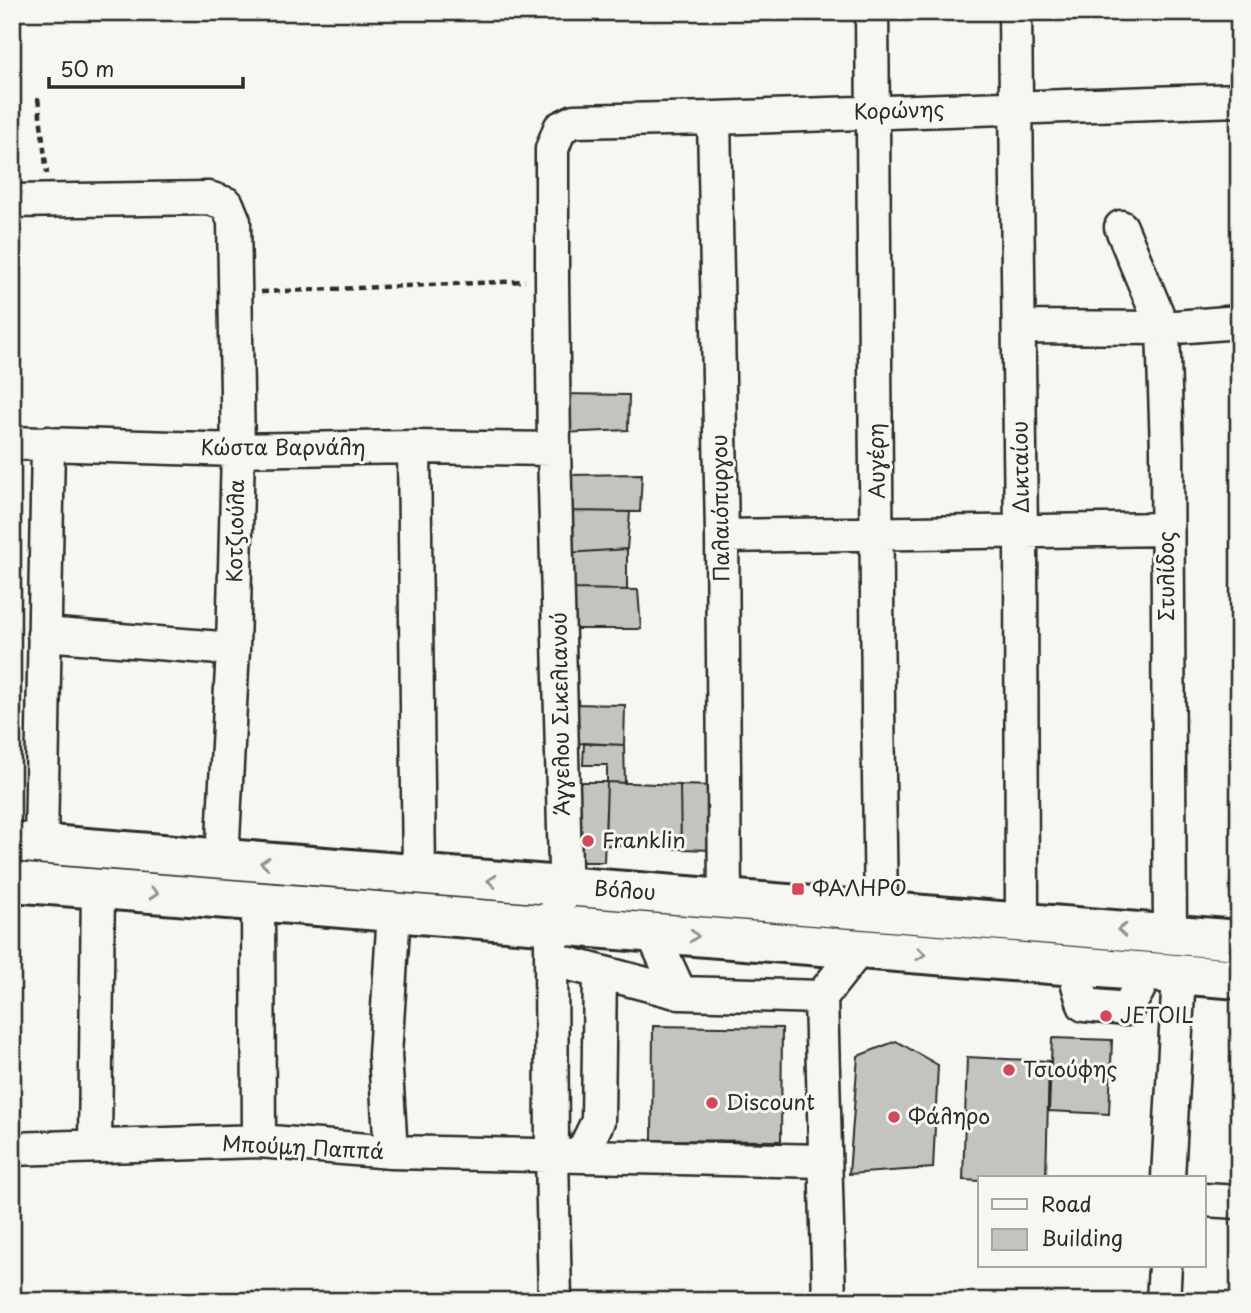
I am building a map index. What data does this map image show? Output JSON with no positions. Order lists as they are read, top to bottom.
{
  "streets": {
    "main road": ["Βόλου"],
    "street": [
      "Κορώνης",
      "Κώστα Βαρνάλη",
      "Αυγέρη",
      "Δικταίου",
      "Παλαιόπυργου",
      "Κοτζιούλα",
      "Στυλίδος",
      "Άγγελου Σικελιανού",
      "Μπούμη Παππά"
    ]
  },
  "crossings": [
    ["Κορώνης", "Αυγέρη"],
    ["Κορώνης", "Δικταίου"],
    ["Κορώνης", "Παλαιόπυργου"],
    ["Κορώνης", "Άγγελου Σικελιανού"],
    ["Κώστα Βαρνάλη", "Κοτζιούλα"],
    ["Κώστα Βαρνάλη", "Άγγελου Σικελιανού"],
    ["Αυγέρη", "Βόλου"],
    ["Δικταίου", "Βόλου"],
    ["Παλαιόπυργου", "Βόλου"],
    ["Κοτζιούλα", "Βόλου"],
    ["Στυλίδος", "Βόλου"],
    ["Άγγελου Σικελιανού", "Βόλου"],
    ["Άγγελου Σικελιανού", "Μπούμη Παππά"]
  ],
  "places": {
    "other": [
      "Franklin",
      "JETOIL",
      "Τσιούφης",
      "Discount",
      "Φάληρο"
    ],
    "transit": ["ΦΑΛΗΡΟ"]
  },
  "legend": ["Road", "Building"],
  "scale_bar": "50 m"
}
